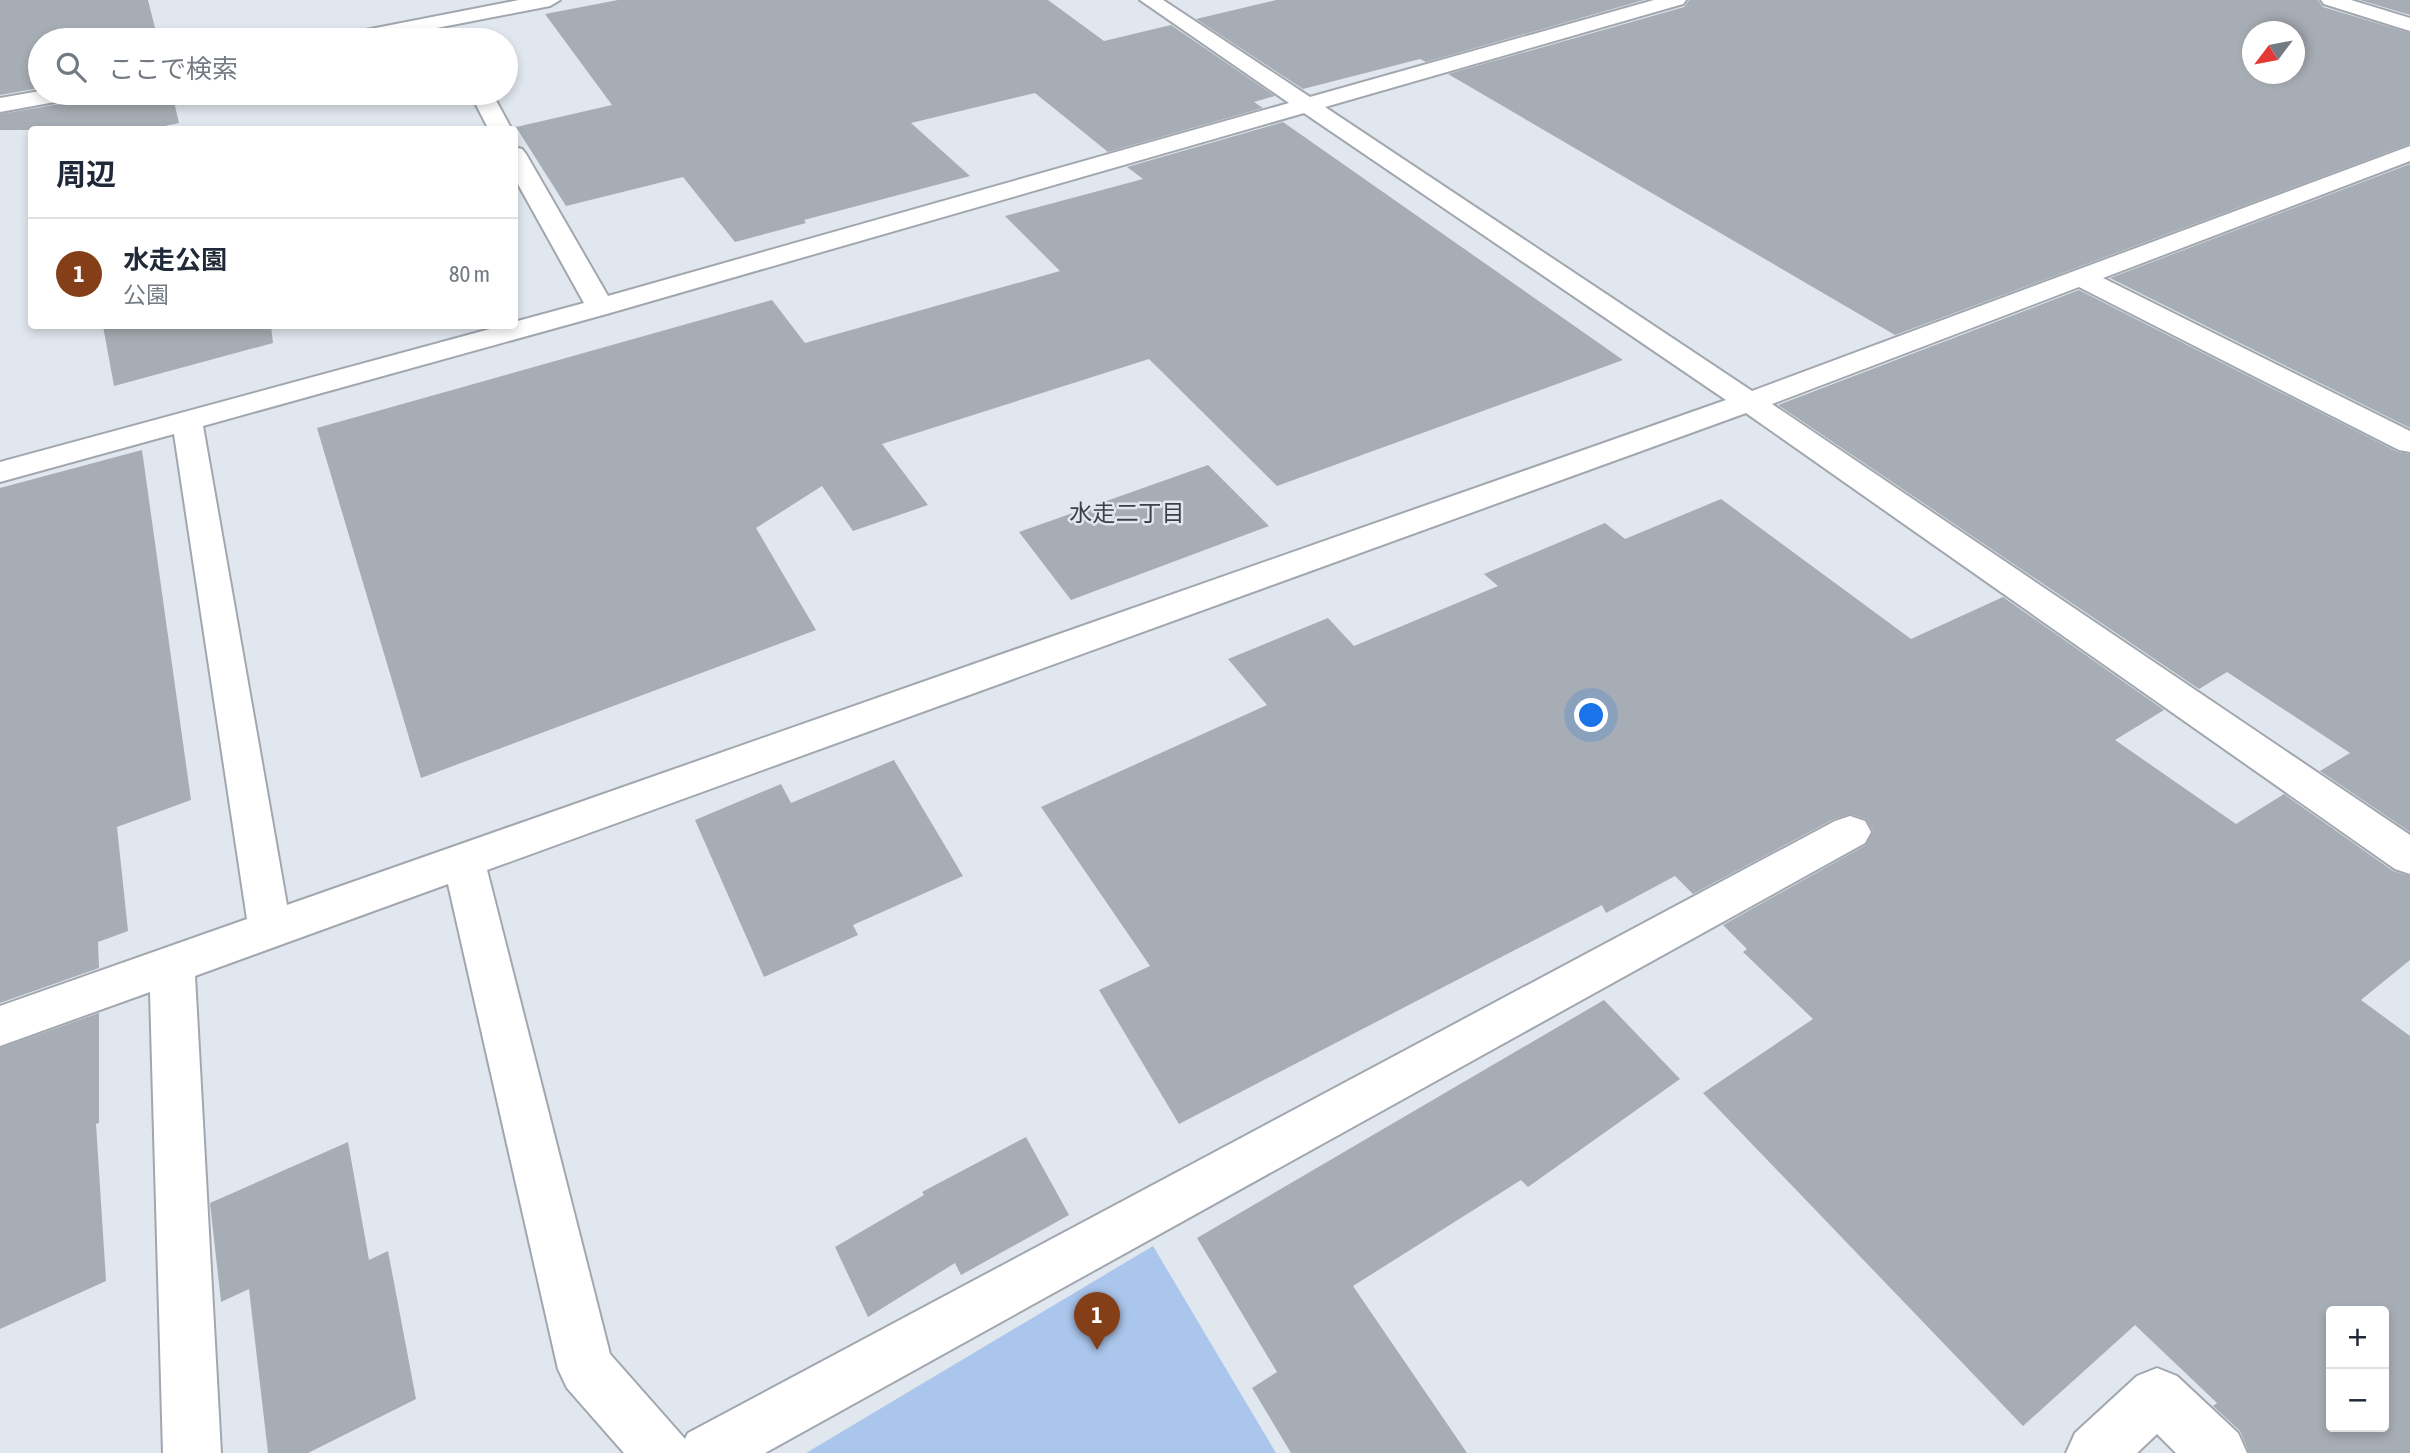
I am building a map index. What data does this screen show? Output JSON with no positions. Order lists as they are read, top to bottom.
{
  "districts": ["水走二丁目"],
  "north": "bottom left",
  "page": {
    "search": "ここで検索",
    "heading": "周辺",
    "list": [
      {
        "mark": "1",
        "name": "水走公園",
        "note": "公園",
        "value": "80 m"
      }
    ],
    "pins": "1",
    "map_buttons": ["+", "−"]
  }
}
